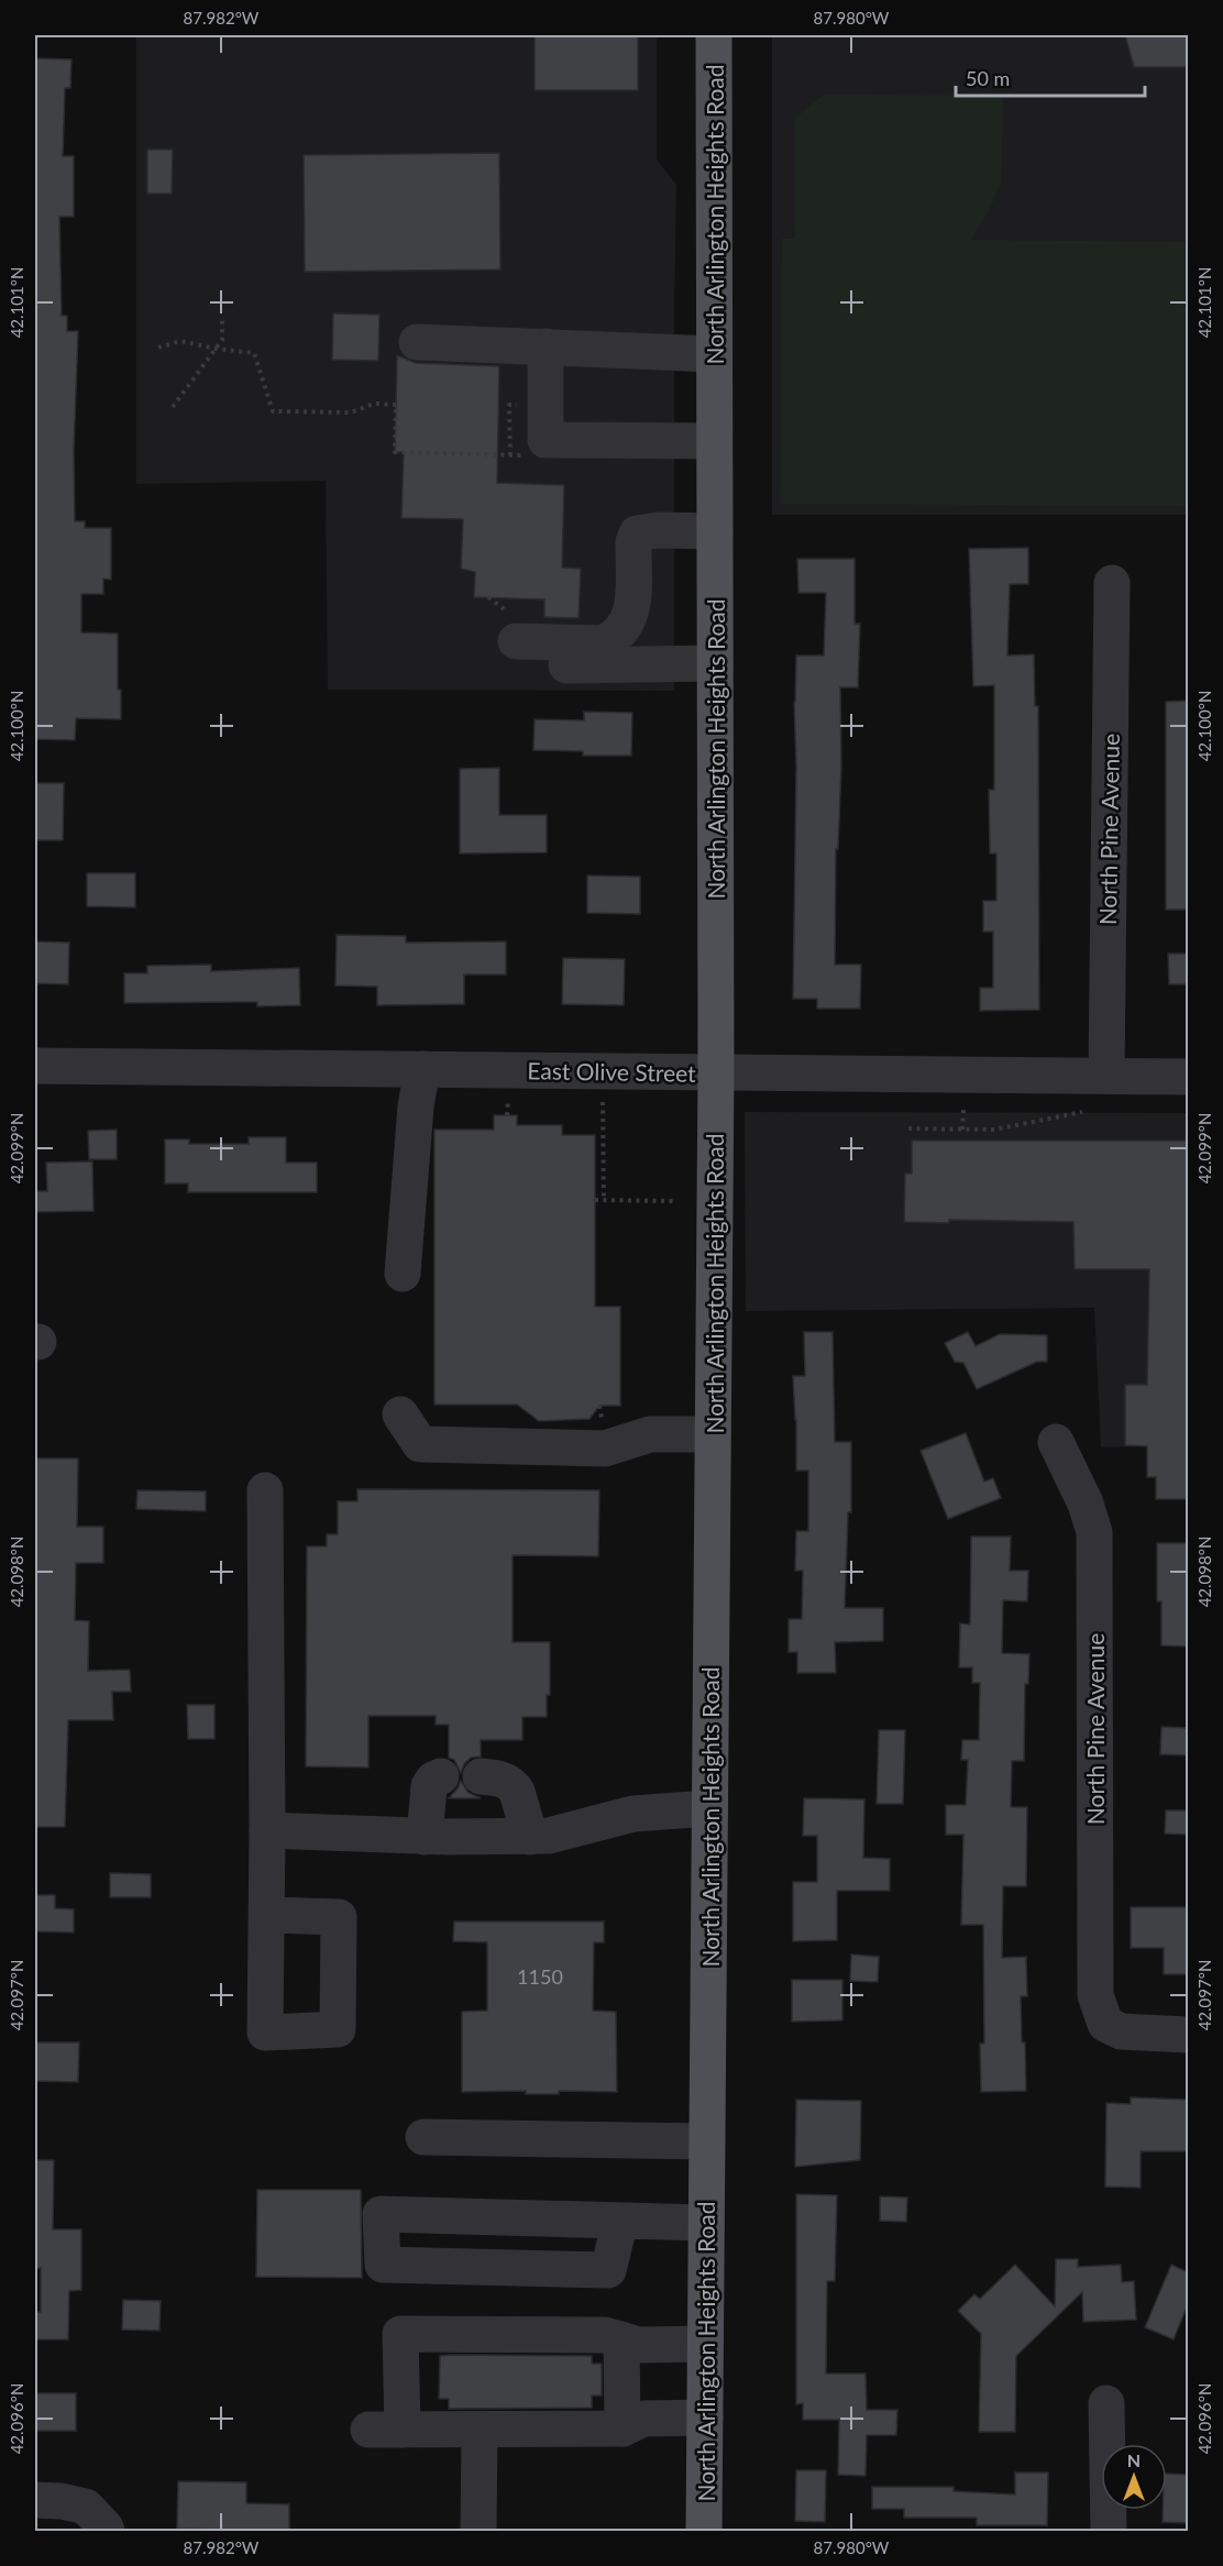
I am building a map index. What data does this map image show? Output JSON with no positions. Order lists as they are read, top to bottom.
{
  "streets": {
    "main road": ["North Arlington Heights Road"],
    "street": ["North Pine Avenue", "East Olive Street"]
  },
  "crossings": [
    ["North Arlington Heights Road", "East Olive Street"],
    ["North Pine Avenue", "East Olive Street"]
  ],
  "house_numbers": ["1150"],
  "scale_bar": "50 m",
  "north": "top",
  "coordinates": [
    "87.982°W",
    "87.980°W",
    "42.101°N",
    "42.100°N",
    "42.099°N",
    "42.098°N",
    "42.097°N",
    "42.096°N"
  ]
}
